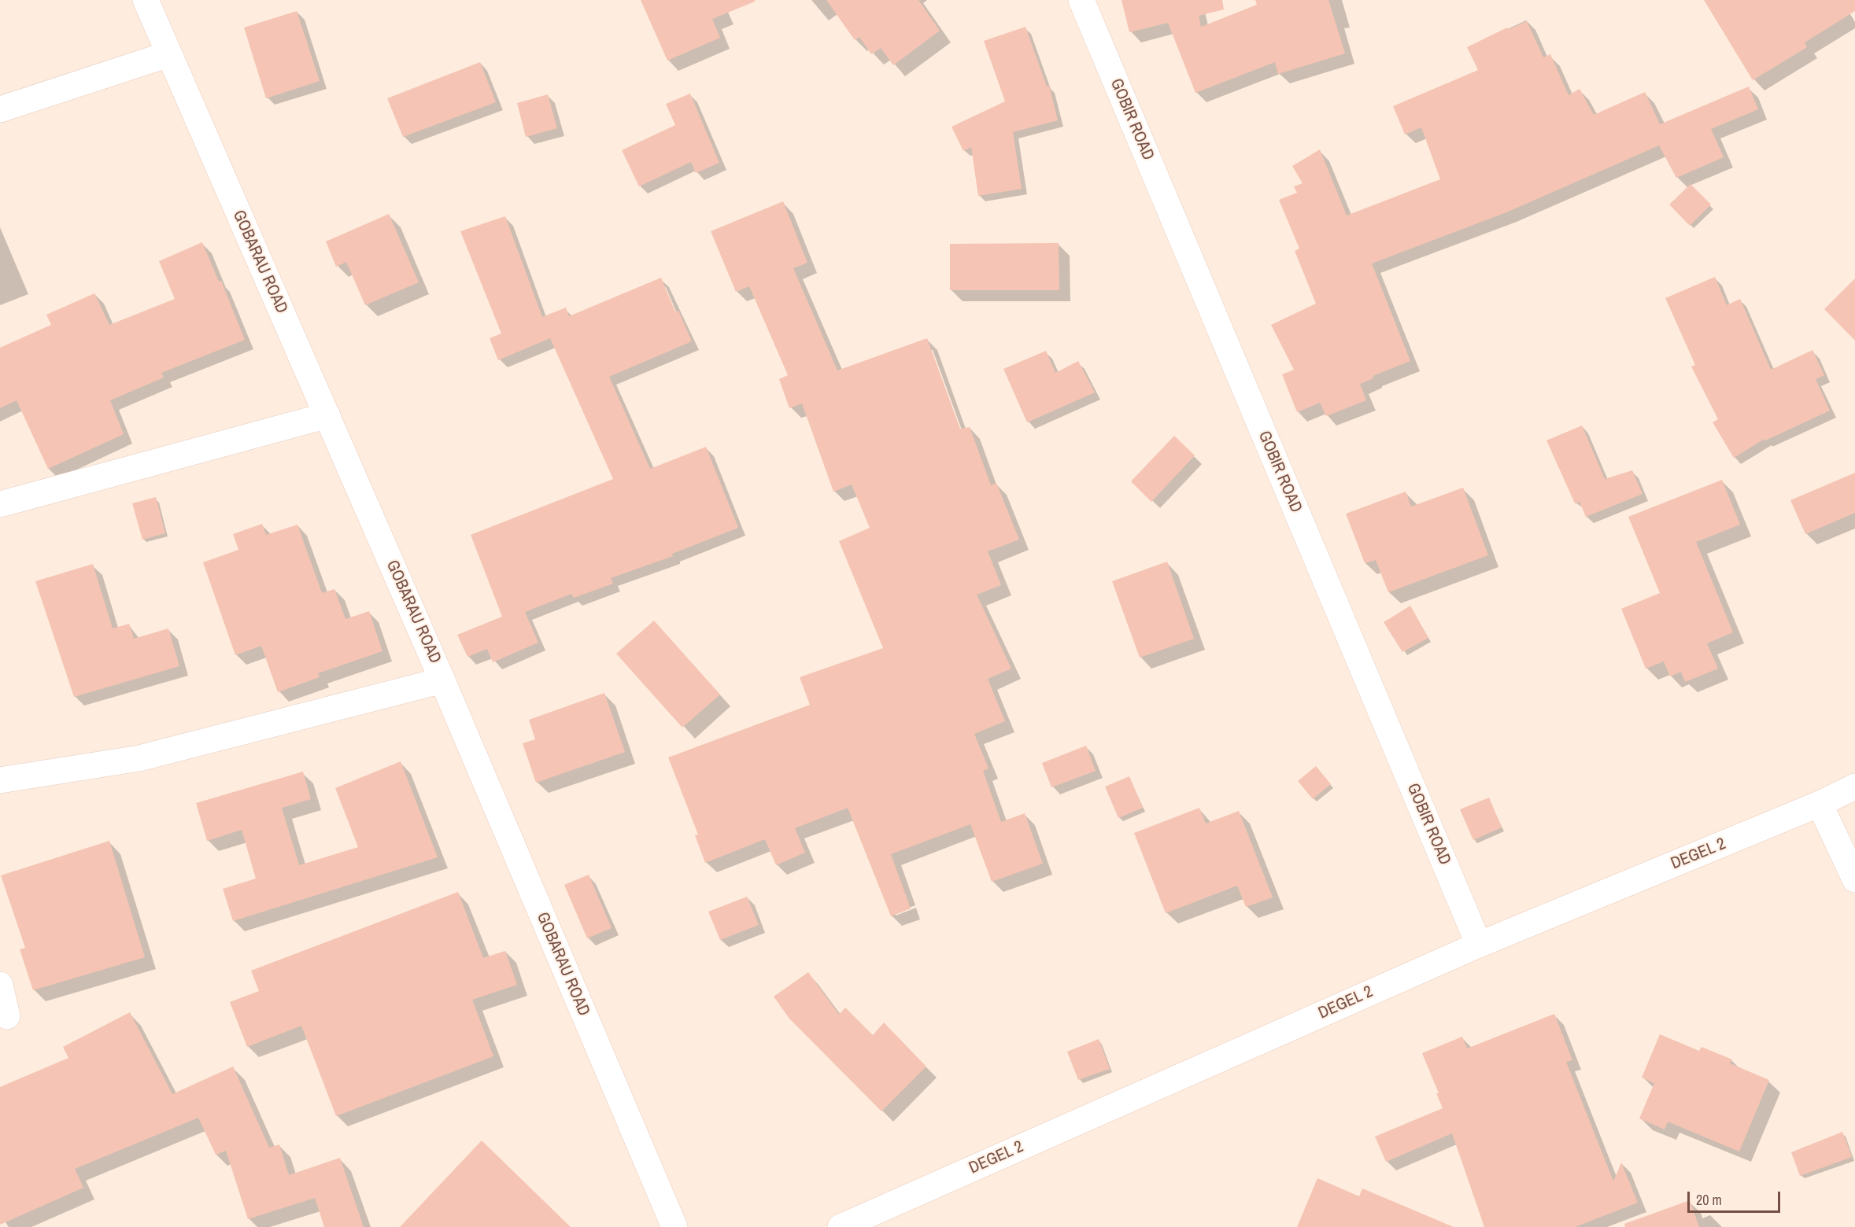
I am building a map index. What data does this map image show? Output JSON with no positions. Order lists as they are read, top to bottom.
{
  "streets": {
    "street": ["GOBIR ROAD", "GOBARAU ROAD", "DEGEL 2"]
  },
  "crossings": [
    ["GOBIR ROAD", "DEGEL 2"]
  ],
  "scale_bar": "20 m"
}
